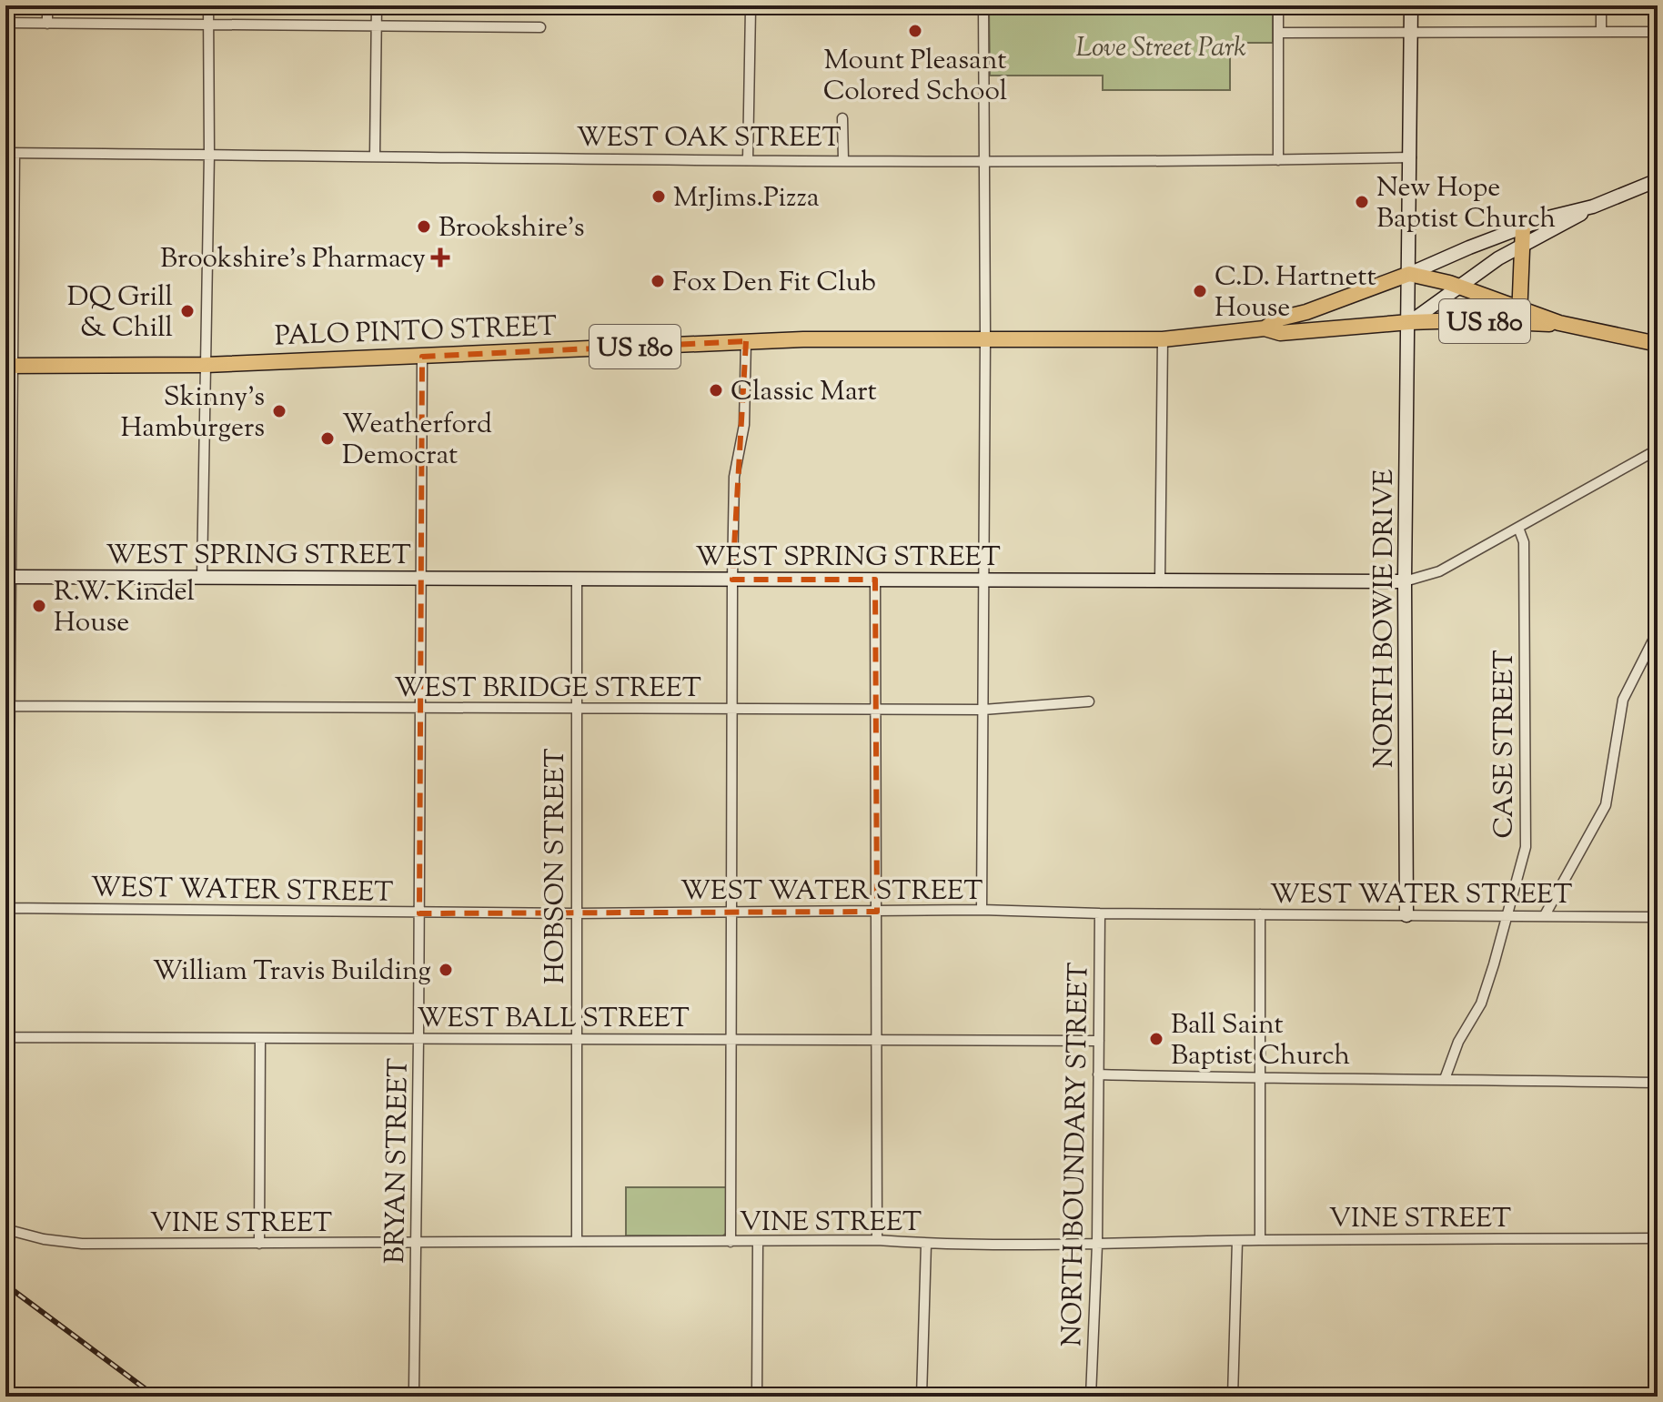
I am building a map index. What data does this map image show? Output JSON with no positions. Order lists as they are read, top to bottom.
{
  "streets": {
    "main road": ["US 180", "PALO PINTO STREET"],
    "street": [
      "WEST OAK STREET",
      "WEST SPRING STREET",
      "NORTH BOWIE DRIVE",
      "WEST BRIDGE STREET",
      "CASE STREET",
      "HOBSON STREET",
      "WEST WATER STREET",
      "WEST BALL STREET",
      "NORTH BOUNDARY STREET",
      "BRYAN STREET",
      "VINE STREET"
    ]
  },
  "crossings": [
    ["WEST OAK STREET", "NORTH BOWIE DRIVE"],
    ["US 180", "PALO PINTO STREET"],
    ["US 180", "NORTH BOWIE DRIVE"],
    ["PALO PINTO STREET", "NORTH BOWIE DRIVE"],
    ["PALO PINTO STREET", "BRYAN STREET"],
    ["WEST SPRING STREET", "NORTH BOWIE DRIVE"],
    ["WEST SPRING STREET", "CASE STREET"],
    ["WEST SPRING STREET", "HOBSON STREET"],
    ["WEST SPRING STREET", "BRYAN STREET"],
    ["NORTH BOWIE DRIVE", "WEST WATER STREET"],
    ["WEST BRIDGE STREET", "HOBSON STREET"],
    ["WEST BRIDGE STREET", "BRYAN STREET"],
    ["CASE STREET", "WEST WATER STREET"],
    ["HOBSON STREET", "WEST WATER STREET"],
    ["HOBSON STREET", "WEST BALL STREET"],
    ["HOBSON STREET", "VINE STREET"],
    ["WEST WATER STREET", "NORTH BOUNDARY STREET"],
    ["WEST WATER STREET", "BRYAN STREET"],
    ["WEST BALL STREET", "NORTH BOUNDARY STREET"],
    ["WEST BALL STREET", "BRYAN STREET"],
    ["NORTH BOUNDARY STREET", "VINE STREET"],
    ["BRYAN STREET", "VINE STREET"]
  ],
  "parks": ["Love Street Park"],
  "places": {
    "other": [
      "Mount Pleasant Colored School",
      "MrJims.Pizza",
      "New Hope Baptist Church",
      "Brookshire's",
      "Fox Den Fit Club",
      "C.D. Hartnett House",
      "DQ Grill & Chill",
      "Classic Mart",
      "Skinny's Hamburgers",
      "Weatherford Democrat",
      "R.W. Kindel House",
      "William Travis Building",
      "Ball Saint Baptist Church"
    ],
    "health": ["Brookshire's Pharmacy"]
  }
}
